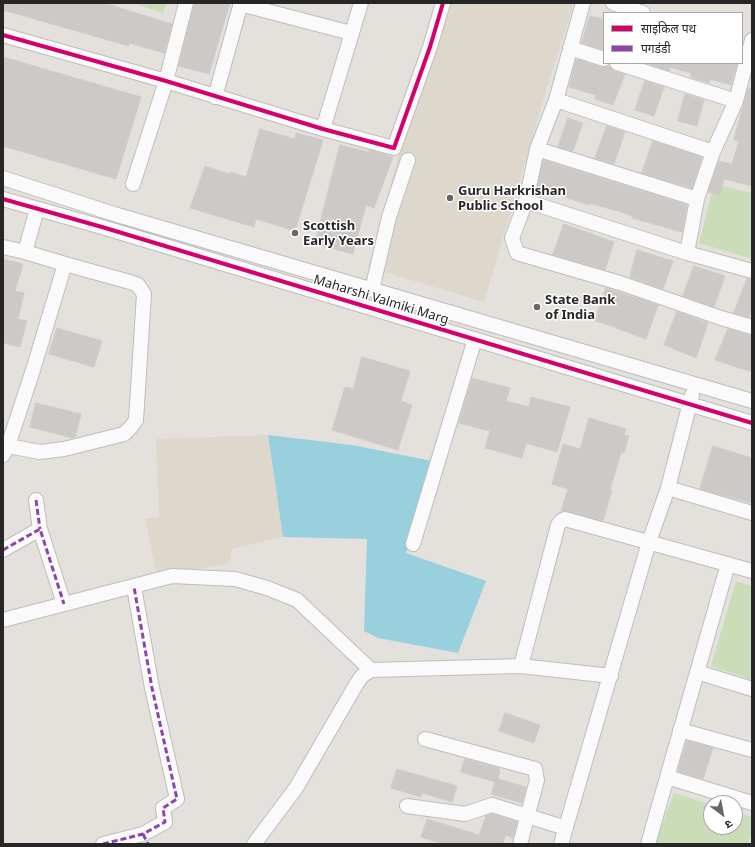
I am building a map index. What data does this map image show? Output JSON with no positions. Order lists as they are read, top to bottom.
{
  "streets": {
    "street": ["Maharshi Valmiki Marg"]
  },
  "places": ["Guru Harkrishan Public School", "Scottish Early Years", "State Bank of India"],
  "legend": ["साइकिल पथ", "पगडंडी"],
  "north": "bottom right"
}
